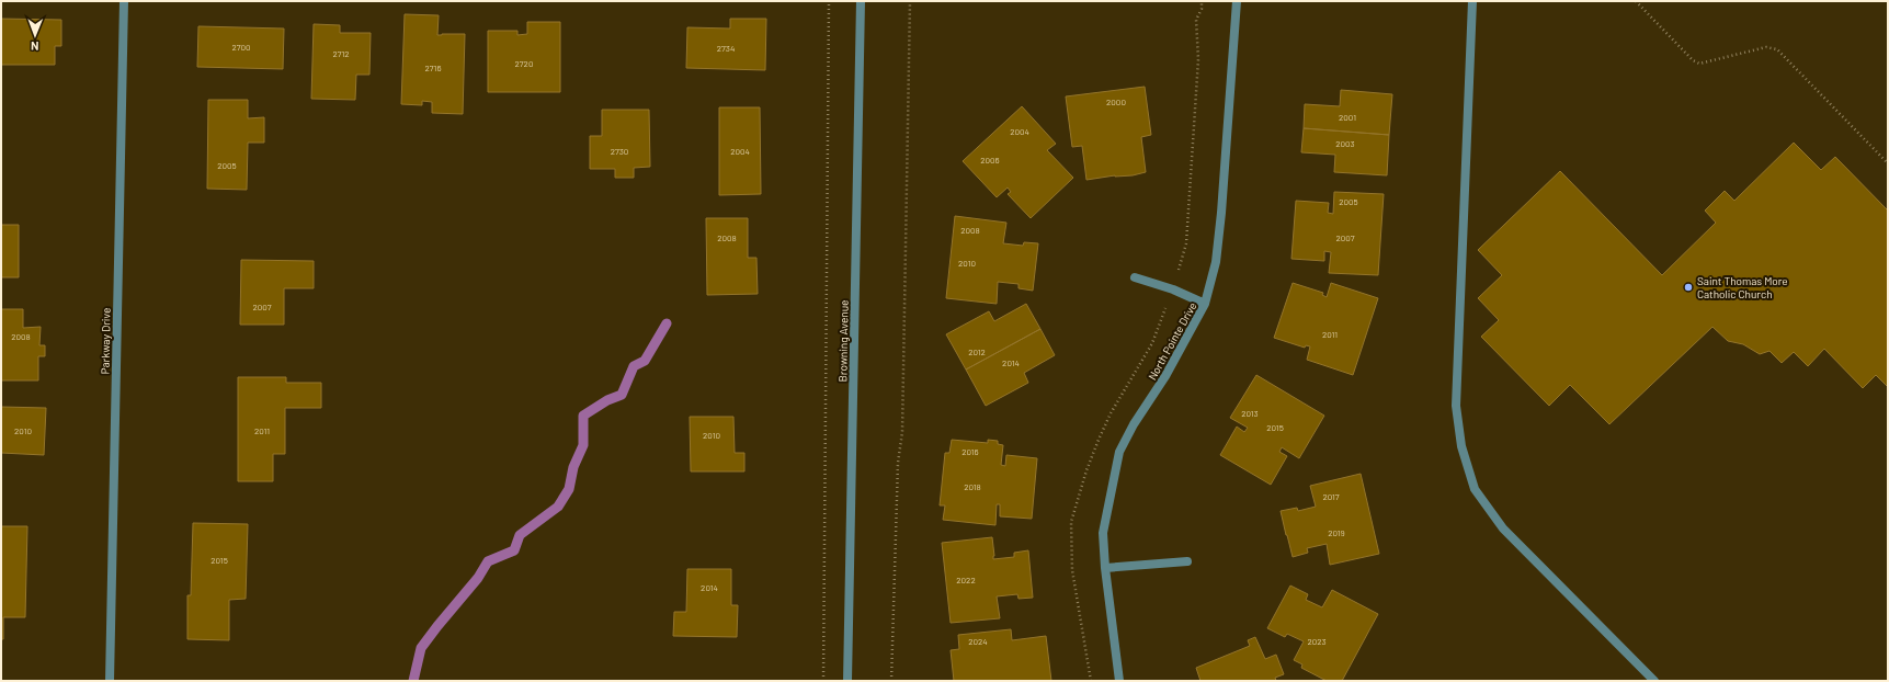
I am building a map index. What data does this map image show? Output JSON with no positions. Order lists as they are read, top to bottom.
{
  "streets": {
    "street": ["Parkway Drive", "Browning Avenue", "North Pointe Drive"]
  },
  "places": ["Saint Thomas More Catholic Church"],
  "house_numbers": [
    "2700",
    "2734",
    "2712",
    "2720",
    "2716",
    "2000",
    "2001",
    "2004",
    "2003",
    "2730",
    "2004",
    "2006",
    "2005",
    "2005",
    "2008",
    "2008",
    "2007",
    "2010",
    "2007",
    "2011",
    "2008",
    "2012",
    "2014",
    "2013",
    "2015",
    "2010",
    "2011",
    "2010",
    "2016",
    "2018",
    "2017",
    "2019",
    "2015",
    "2022",
    "2014",
    "2024",
    "2023"
  ],
  "north": "bottom"
}
